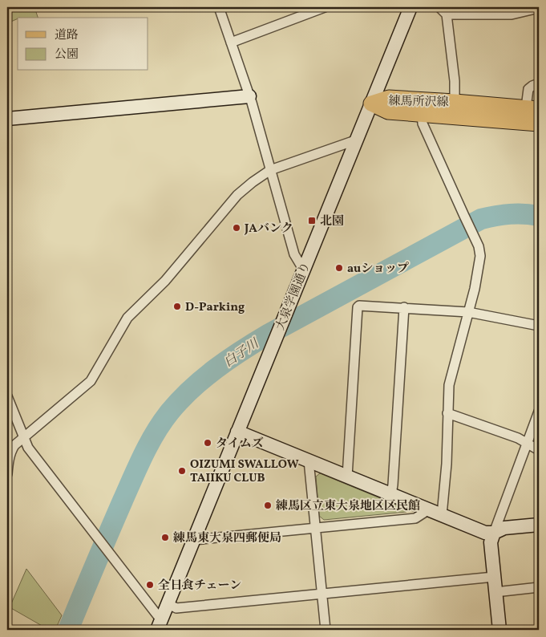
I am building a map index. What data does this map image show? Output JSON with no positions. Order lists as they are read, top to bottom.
{
  "streets": {
    "main road": ["練馬所沢線"],
    "street": ["大泉学園通り"]
  },
  "crossings": [
    ["練馬所沢線", "大泉学園通り"]
  ],
  "water": ["白子川"],
  "places": {
    "transit": ["北園"],
    "other": [
      "JAバンク",
      "auショップ",
      "D-Parking",
      "タイムズ",
      "OIZUMI SWALLOW TAIIKU CLUB",
      "練馬区立東大泉地区区民館",
      "練馬東大泉四郵便局",
      "全日食チェーン"
    ]
  },
  "legend": ["道路", "公園"]
}
